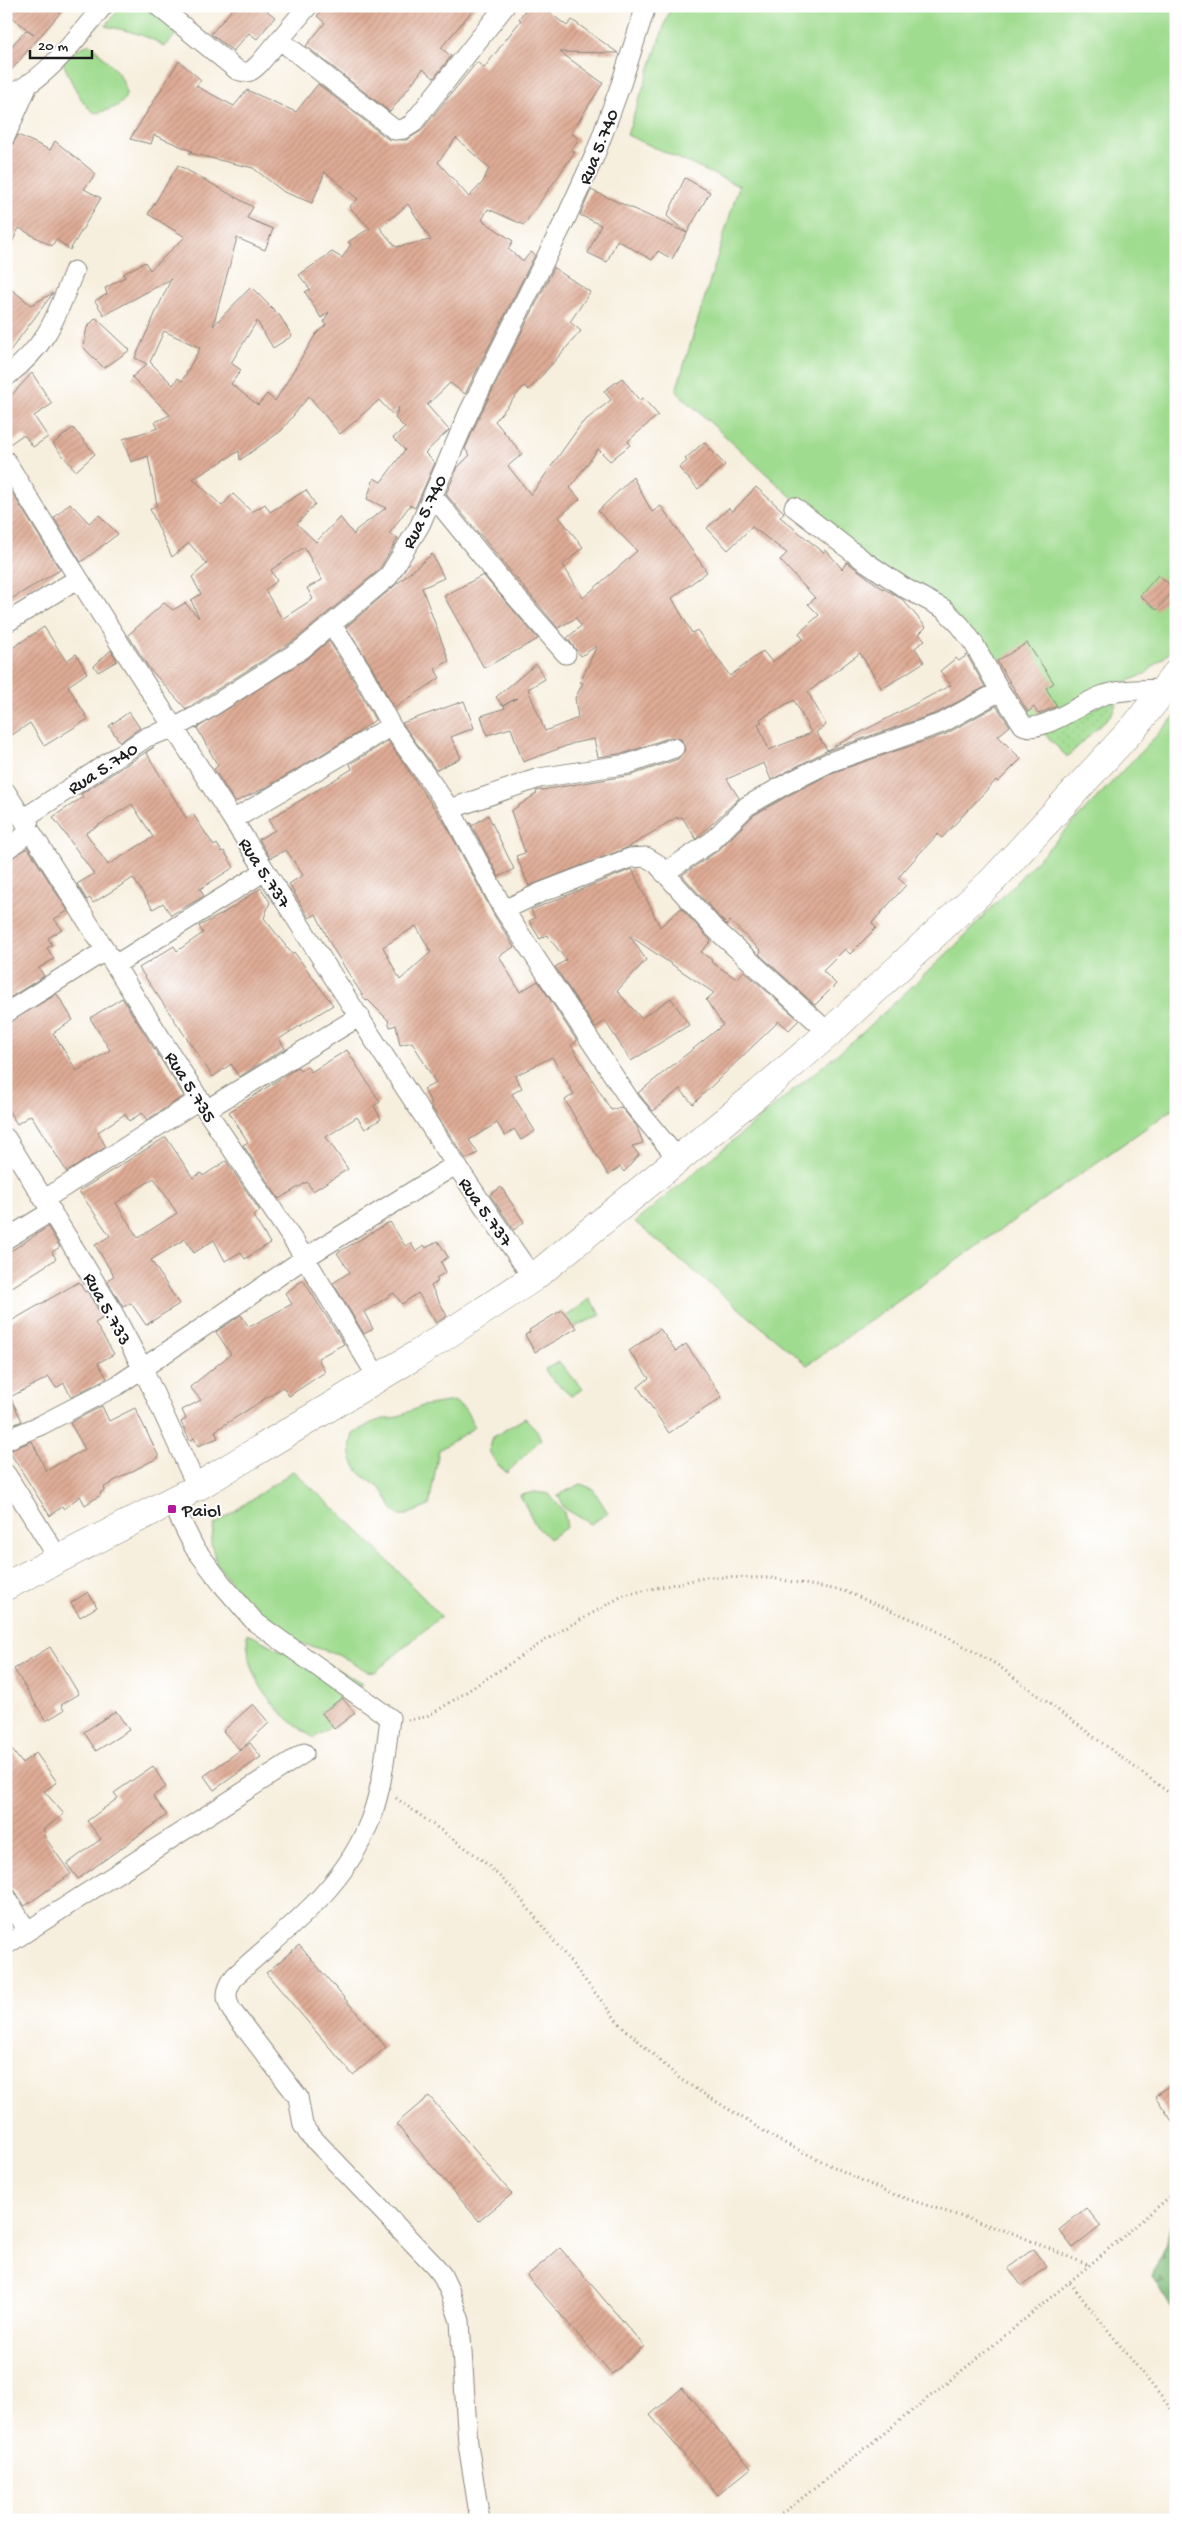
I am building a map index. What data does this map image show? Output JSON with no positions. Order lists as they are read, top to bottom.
{
  "streets": {
    "street": [
      "Rua 5.740",
      "Rua 5.737",
      "Rua 5.735",
      "Rua 5.733"
    ]
  },
  "crossings": [
    ["Rua 5.740", "Rua 5.737"],
    ["Rua 5.740", "Rua 5.735"]
  ],
  "places": {
    "transit": ["Paiol"]
  },
  "scale_bar": "20 m"
}
